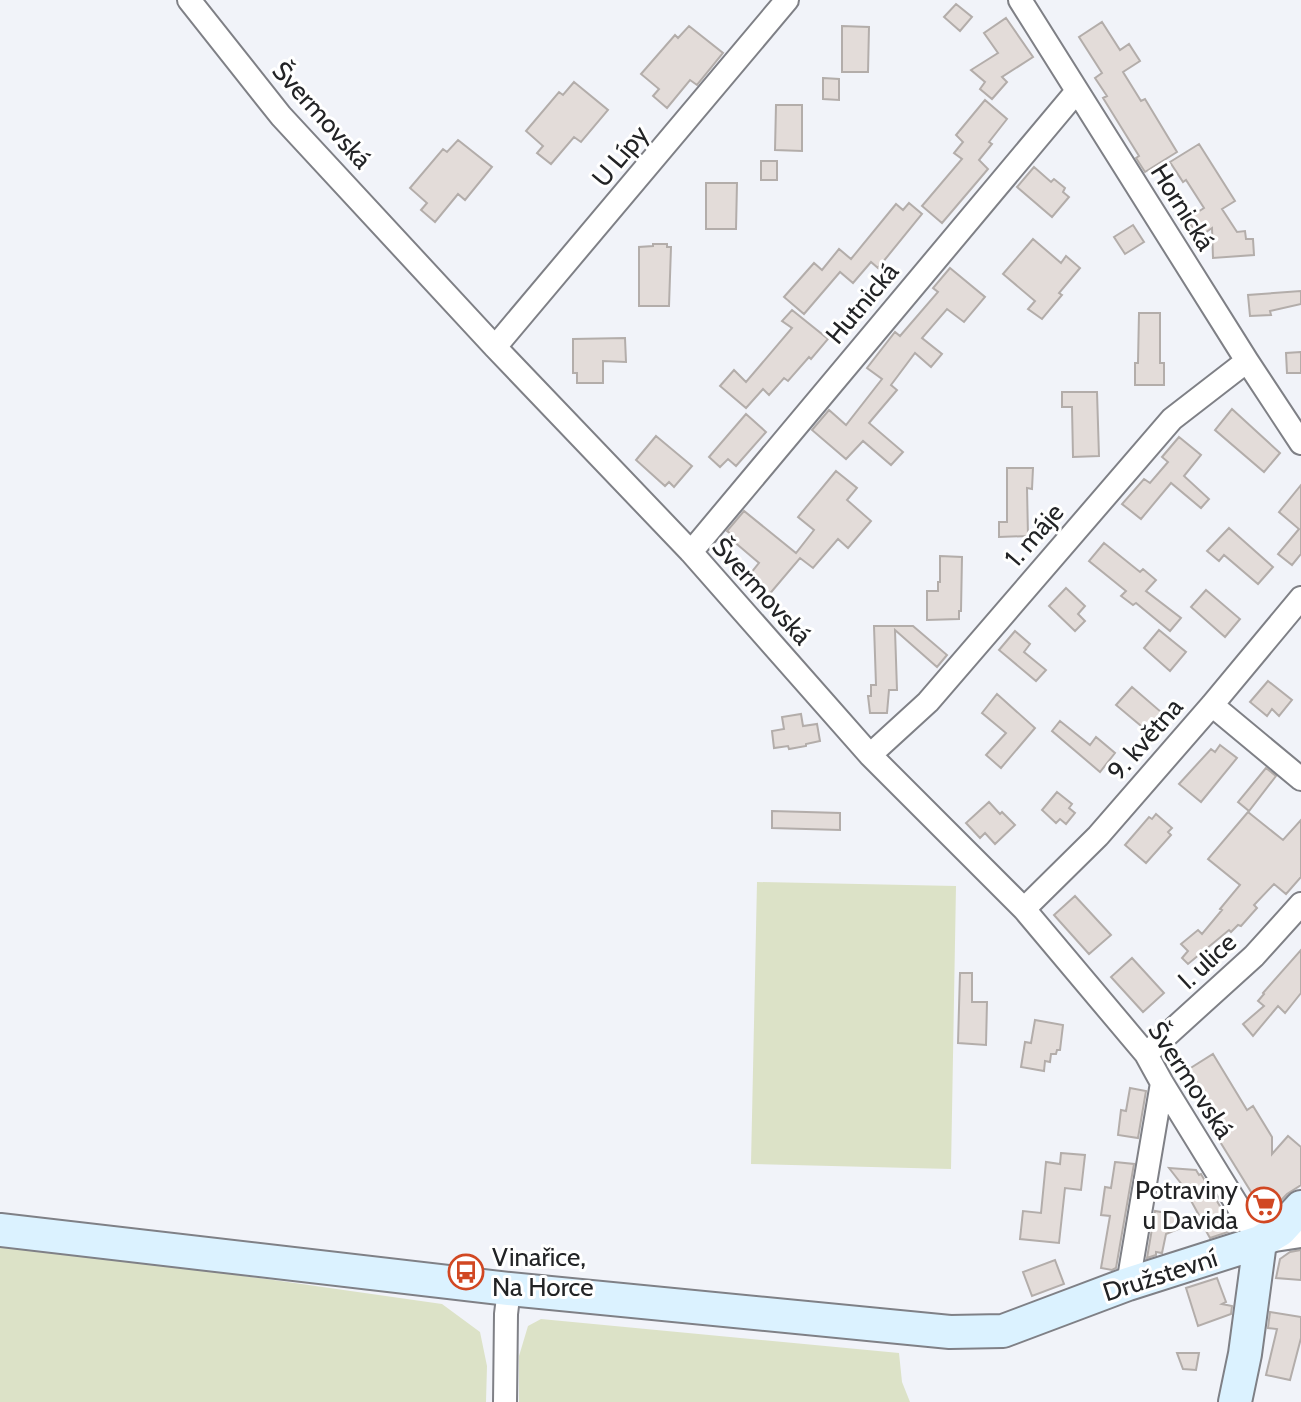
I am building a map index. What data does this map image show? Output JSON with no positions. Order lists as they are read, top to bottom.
{
  "streets": {
    "main road": ["Družstevní"],
    "street": [
      "Švermovská",
      "U Lípy",
      "Hornická",
      "Hutnická",
      "1. máje",
      "9. května",
      "I. ulice"
    ]
  },
  "crossings": [
    ["Švermovská", "U Lípy"],
    ["Švermovská", "Hutnická"],
    ["Švermovská", "1. máje"],
    ["Švermovská", "9. května"],
    ["Švermovská", "I. ulice"],
    ["Švermovská", "Družstevní"],
    ["Hornická", "Hutnická"],
    ["Hornická", "1. máje"]
  ],
  "places": {
    "supermarket": ["Potraviny u Davida"],
    "bus stop": ["Vinařice, Na Horce"]
  }
}
